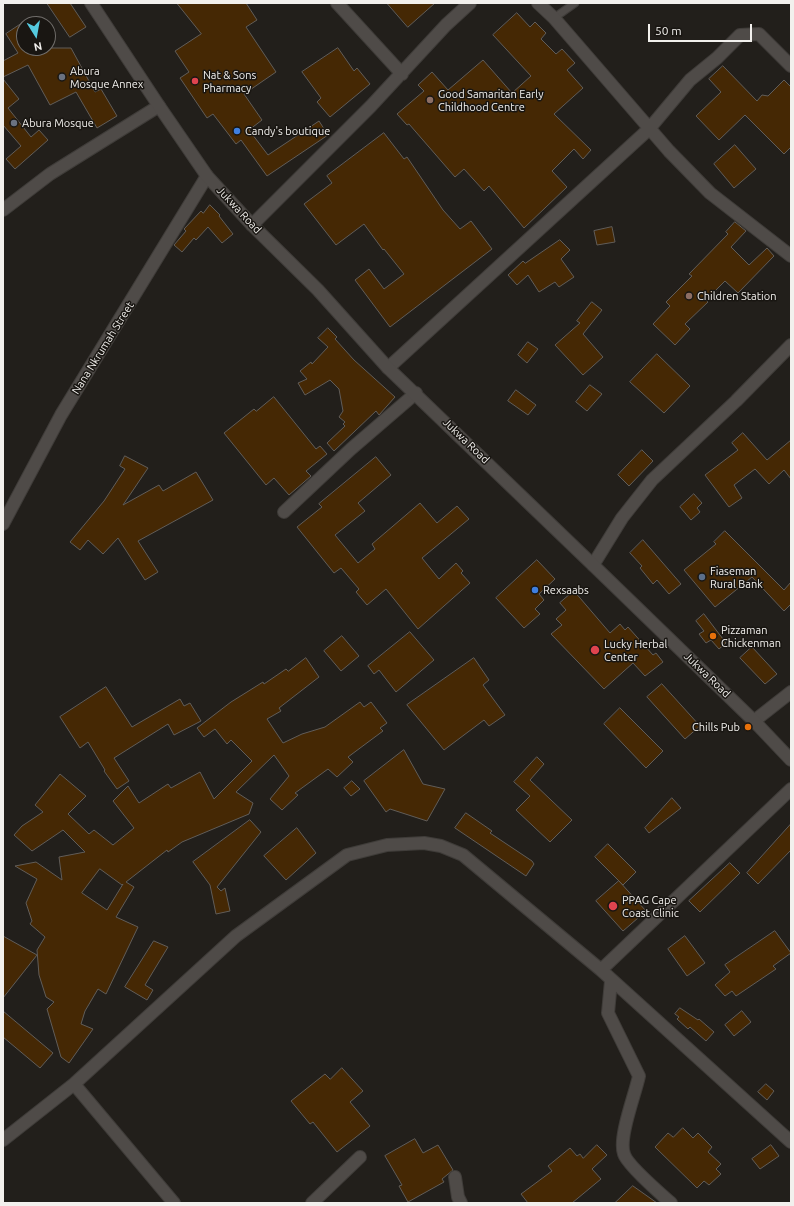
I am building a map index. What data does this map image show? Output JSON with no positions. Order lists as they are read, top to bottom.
{
  "streets": {
    "street": ["Jukwa Road", "Nana Nkrumah Street"]
  },
  "crossings": [
    ["Jukwa Road", "Nana Nkrumah Street"]
  ],
  "places": [
    "Abura Mosque Annex",
    "Nat & Sons Pharmacy",
    "Good Samaritan Early Childhood Centre",
    "Abura Mosque",
    "Candy's boutique",
    "Children Station",
    "Fiaseman Rural Bank",
    "Rexsaabs",
    "Pizzaman Chickenman",
    "Lucky Herbal Center",
    "Chills Pub",
    "PPAG Cape Coast Clinic"
  ],
  "scale_bar": "50 m",
  "north": "bottom"
}
